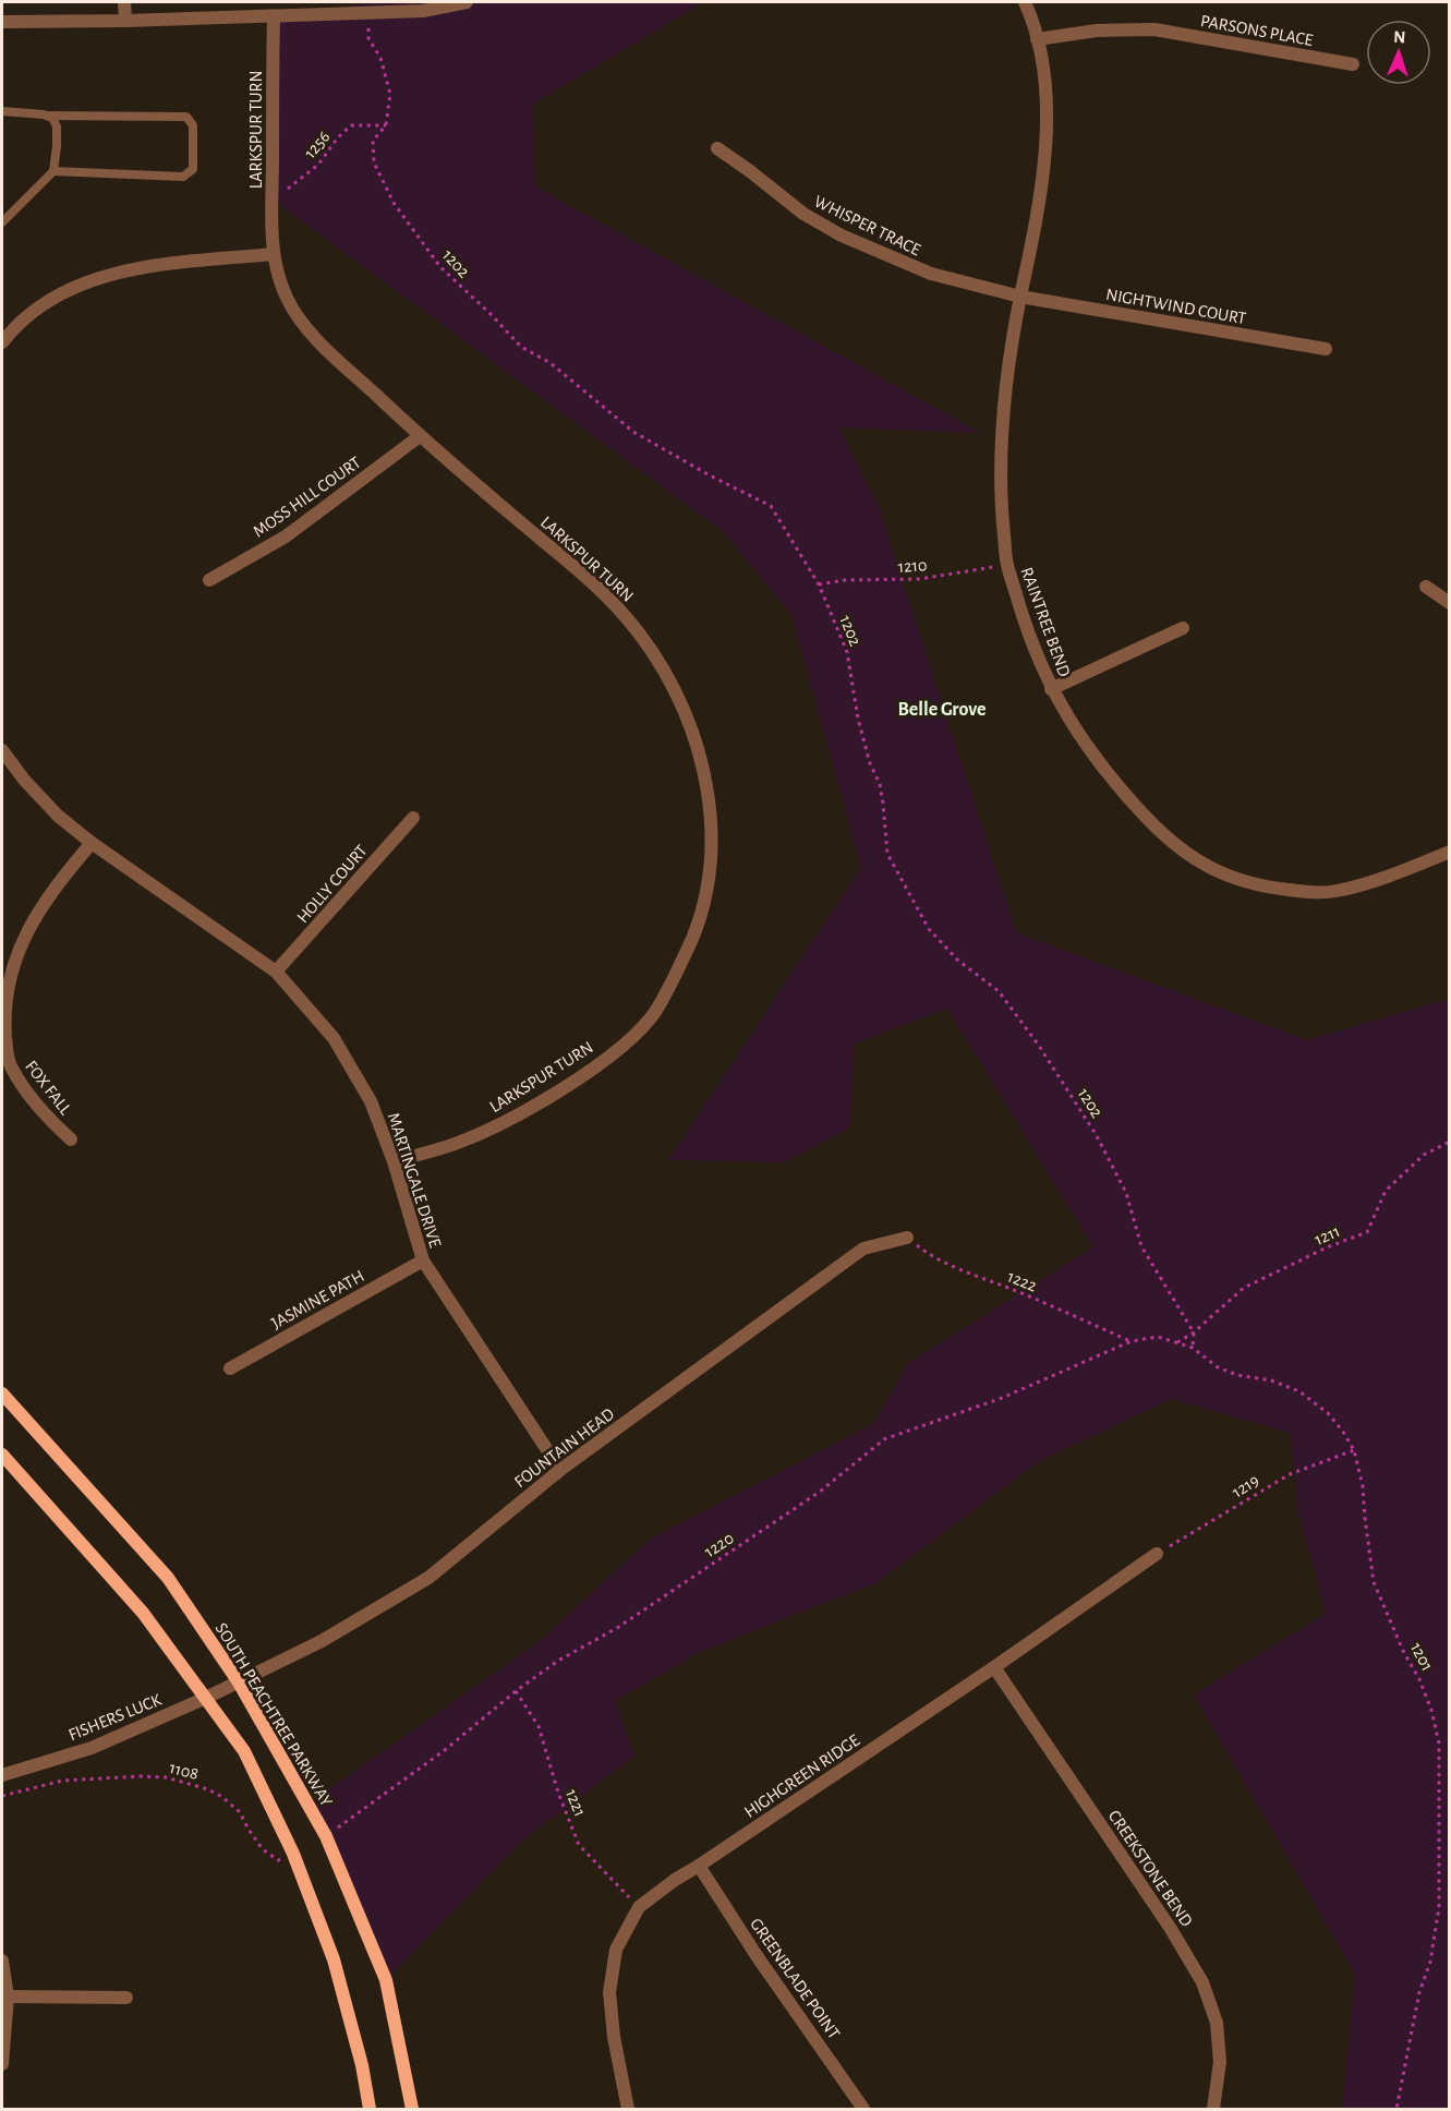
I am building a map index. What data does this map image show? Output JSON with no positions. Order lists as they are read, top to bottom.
{
  "streets": {
    "main road": ["SOUTH PEACHTREE PARKWAY"],
    "street": [
      "PARSONS PLACE",
      "LARKSPUR TURN",
      "WHISPER TRACE",
      "NIGHTWIND COURT",
      "MOSS HILL COURT",
      "RAINTREE BEND",
      "HOLLY COURT",
      "FOX FALL",
      "MARTINGALE DRIVE",
      "JASMINE PATH",
      "FOUNTAIN HEAD",
      "FISHERS LUCK",
      "HIGHGREEN RIDGE",
      "CREEKSTONE BEND",
      "GREENBLADE POINT"
    ],
    "path": [
      "1256",
      "1202",
      "1210",
      "1211",
      "1222",
      "1219",
      "1220",
      "1201",
      "1108",
      "1221"
    ]
  },
  "crossings": [
    ["PARSONS PLACE", "RAINTREE BEND"],
    ["LARKSPUR TURN", "1256"],
    ["LARKSPUR TURN", "MOSS HILL COURT"],
    ["LARKSPUR TURN", "MARTINGALE DRIVE"],
    ["1256", "1202"],
    ["WHISPER TRACE", "NIGHTWIND COURT"],
    ["WHISPER TRACE", "RAINTREE BEND"],
    ["1202", "1210"],
    ["1202", "1211"],
    ["NIGHTWIND COURT", "RAINTREE BEND"],
    ["1210", "RAINTREE BEND"],
    ["HOLLY COURT", "MARTINGALE DRIVE"],
    ["FOX FALL", "MARTINGALE DRIVE"],
    ["MARTINGALE DRIVE", "JASMINE PATH"],
    ["MARTINGALE DRIVE", "FOUNTAIN HEAD"],
    ["1211", "1201"],
    ["1222", "FOUNTAIN HEAD"],
    ["1222", "1220"],
    ["FOUNTAIN HEAD", "SOUTH PEACHTREE PARKWAY"],
    ["FOUNTAIN HEAD", "FISHERS LUCK"],
    ["1219", "1201"],
    ["1219", "HIGHGREEN RIDGE"],
    ["1220", "1201"],
    ["1220", "SOUTH PEACHTREE PARKWAY"],
    ["1220", "1221"],
    ["SOUTH PEACHTREE PARKWAY", "FISHERS LUCK"],
    ["HIGHGREEN RIDGE", "1221"],
    ["HIGHGREEN RIDGE", "CREEKSTONE BEND"],
    ["HIGHGREEN RIDGE", "GREENBLADE POINT"]
  ],
  "districts": ["Belle Grove"],
  "north": "top"
}
